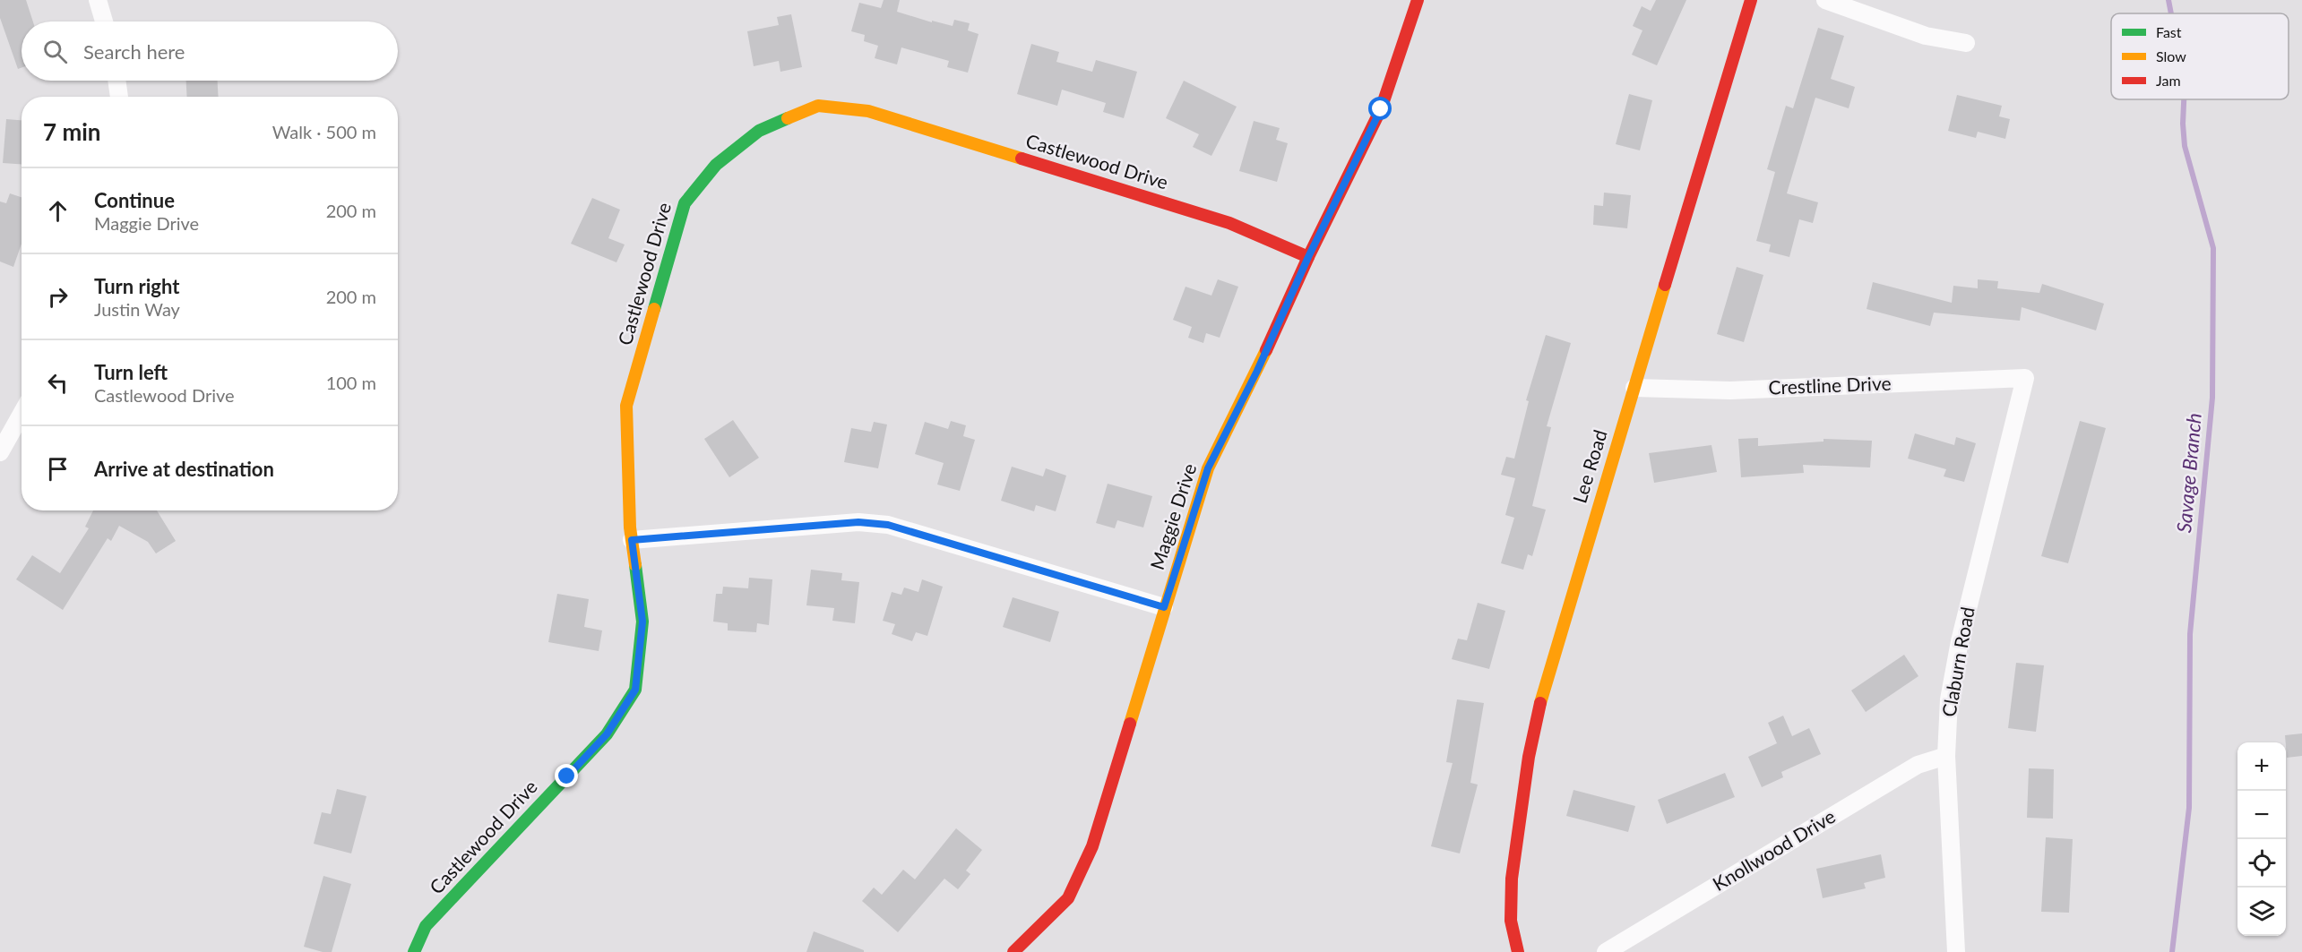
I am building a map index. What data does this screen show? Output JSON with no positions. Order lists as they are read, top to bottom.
{
  "streets": {
    "street": [
      "Castlewood Drive",
      "Crestline Drive",
      "Lee Road",
      "Maggie Drive",
      "Claburn Road",
      "Knollwood Drive"
    ]
  },
  "crossings": [
    ["Castlewood Drive", "Maggie Drive"],
    ["Crestline Drive", "Lee Road"],
    ["Crestline Drive", "Claburn Road"],
    ["Claburn Road", "Knollwood Drive"]
  ],
  "water": ["Savage Branch"],
  "legend": ["Fast", "Slow", "Jam"],
  "page": {
    "search": "Search here",
    "heading": ["7 min", "Walk · 500 m"],
    "list": [
      ["Continue", "Maggie Drive", "200 m"],
      ["Turn right", "Justin Way", "200 m"],
      ["Turn left", "Castlewood Drive", "100 m"],
      "Arrive at destination"
    ],
    "map_buttons": ["+", "−"]
  }
}
